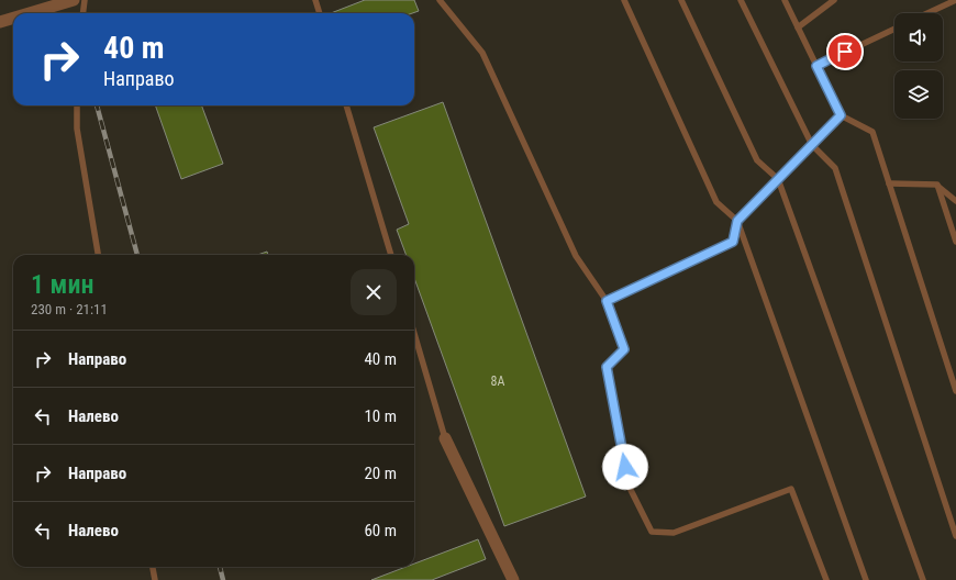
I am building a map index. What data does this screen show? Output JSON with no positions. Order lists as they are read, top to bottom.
{
  "house_numbers": ["8А"],
  "page": {
    "turn": ["40 m", "Направо"],
    "heading": ["1 мин", "230 m · 21:11"],
    "list": [
      {
        "name": "Направо",
        "value": "40 m"
      },
      {
        "name": "Налево",
        "value": "10 m"
      },
      {
        "name": "Направо",
        "value": "20 m"
      },
      {
        "name": "Налево",
        "value": "60 m"
      }
    ]
  }
}
